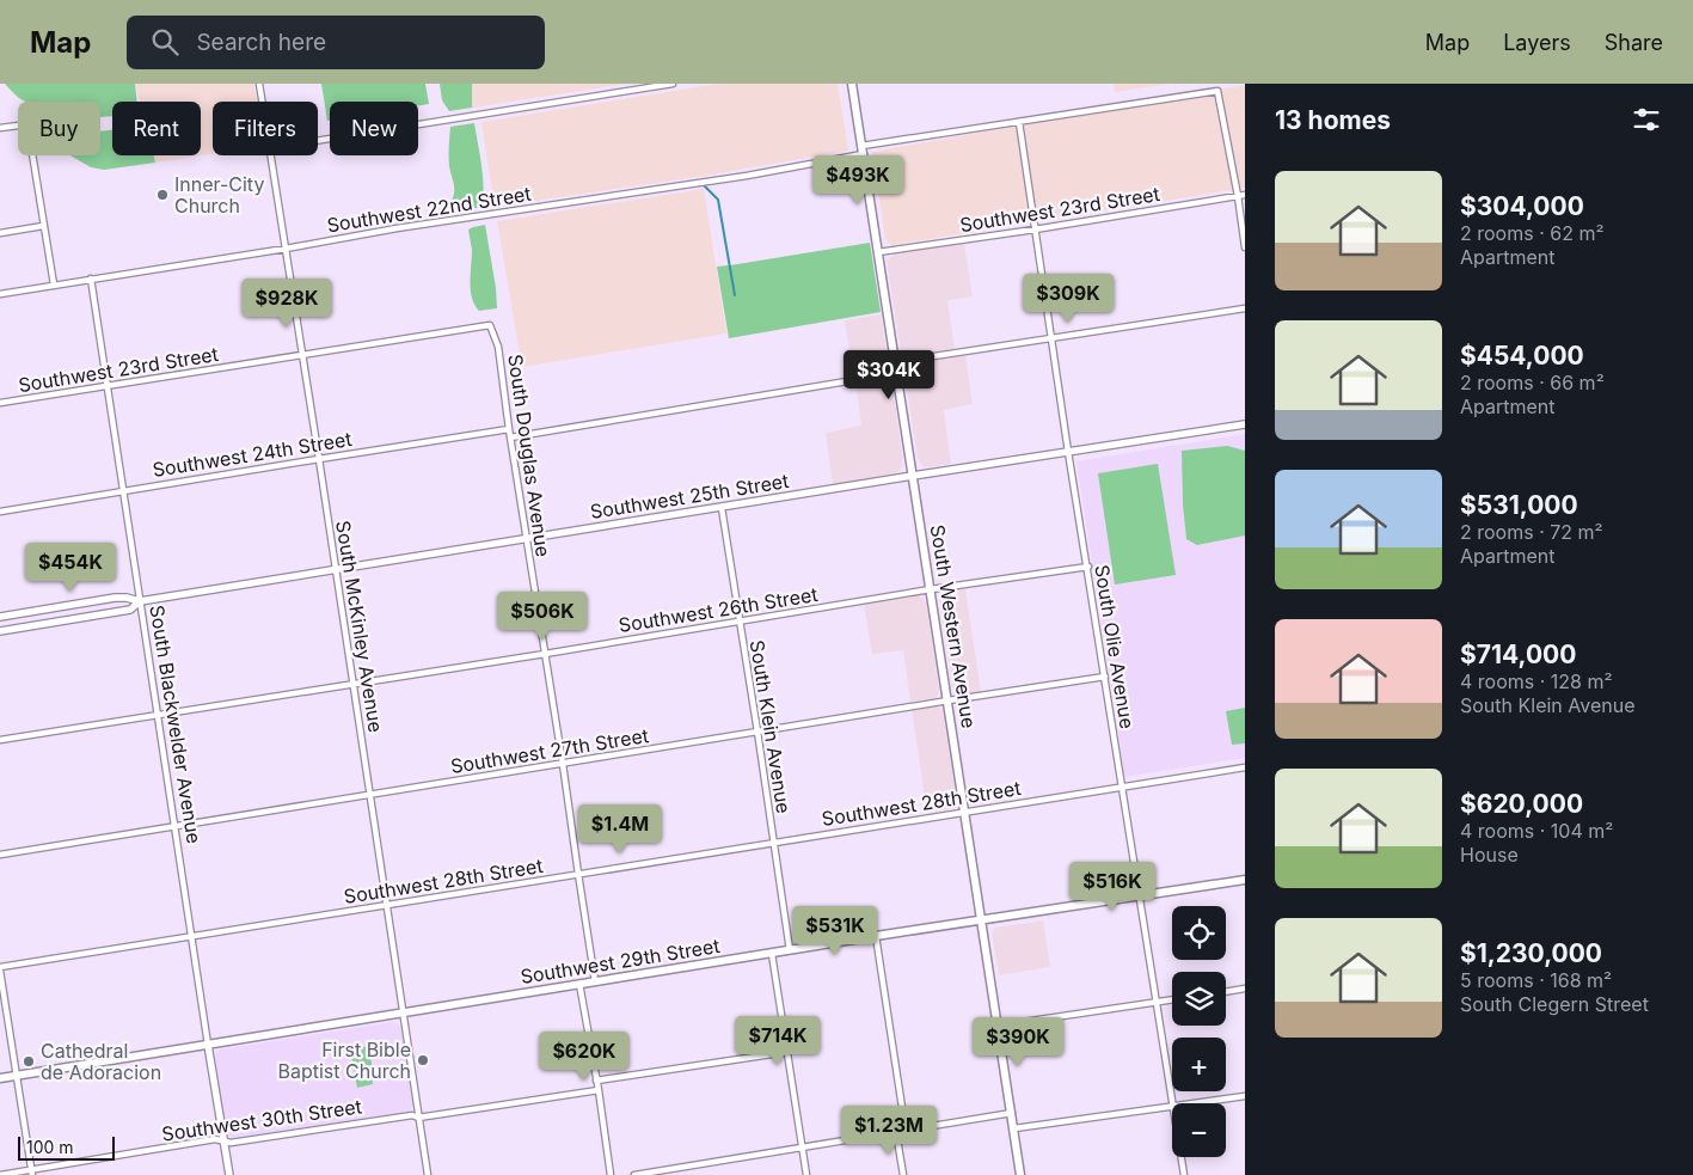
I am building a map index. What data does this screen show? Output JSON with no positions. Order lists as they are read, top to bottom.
{
  "streets": {
    "main road": ["South Western Avenue", "Southwest 29th Street"],
    "street": [
      "Southwest 22nd Street",
      "Southwest 23rd Street",
      "Southwest 24th Street",
      "South Douglas Avenue",
      "Southwest 25th Street",
      "Southwest 26th Street",
      "South McKinley Avenue",
      "South Olie Avenue",
      "South Blackwelder Avenue",
      "South Klein Avenue",
      "Southwest 27th Street",
      "Southwest 28th Street",
      "Southwest 30th Street"
    ]
  },
  "crossings": [
    ["Southwest 22nd Street", "South McKinley Avenue"],
    ["Southwest 22nd Street", "South Western Avenue"],
    ["Southwest 22nd Street", "South Blackwelder Avenue"],
    ["Southwest 23rd Street", "South Douglas Avenue"],
    ["Southwest 23rd Street", "South McKinley Avenue"],
    ["Southwest 23rd Street", "South Western Avenue"],
    ["Southwest 23rd Street", "South Olie Avenue"],
    ["Southwest 23rd Street", "South Blackwelder Avenue"],
    ["Southwest 24th Street", "South Douglas Avenue"],
    ["Southwest 24th Street", "South McKinley Avenue"],
    ["Southwest 24th Street", "South Blackwelder Avenue"],
    ["South Douglas Avenue", "Southwest 25th Street"],
    ["South Douglas Avenue", "Southwest 26th Street"],
    ["South Douglas Avenue", "Southwest 27th Street"],
    ["South Douglas Avenue", "Southwest 28th Street"],
    ["South Douglas Avenue", "Southwest 29th Street"],
    ["Southwest 25th Street", "South McKinley Avenue"],
    ["Southwest 25th Street", "South Western Avenue"],
    ["Southwest 25th Street", "South Olie Avenue"],
    ["Southwest 25th Street", "South Blackwelder Avenue"],
    ["Southwest 25th Street", "South Klein Avenue"],
    ["Southwest 26th Street", "South McKinley Avenue"],
    ["Southwest 26th Street", "South Western Avenue"],
    ["Southwest 26th Street", "South Olie Avenue"],
    ["Southwest 26th Street", "South Blackwelder Avenue"],
    ["Southwest 26th Street", "South Klein Avenue"],
    ["South McKinley Avenue", "Southwest 27th Street"],
    ["South McKinley Avenue", "Southwest 28th Street"],
    ["South McKinley Avenue", "Southwest 29th Street"],
    ["South McKinley Avenue", "Southwest 30th Street"],
    ["South Western Avenue", "Southwest 27th Street"],
    ["South Western Avenue", "Southwest 28th Street"],
    ["South Western Avenue", "Southwest 29th Street"],
    ["South Olie Avenue", "Southwest 27th Street"],
    ["South Olie Avenue", "Southwest 28th Street"],
    ["South Olie Avenue", "Southwest 29th Street"],
    ["South Blackwelder Avenue", "Southwest 27th Street"],
    ["South Blackwelder Avenue", "Southwest 28th Street"],
    ["South Blackwelder Avenue", "Southwest 29th Street"],
    ["South Blackwelder Avenue", "Southwest 30th Street"],
    ["South Klein Avenue", "Southwest 27th Street"],
    ["South Klein Avenue", "Southwest 28th Street"],
    ["South Klein Avenue", "Southwest 29th Street"]
  ],
  "places": ["Inner-City Church", "First Bible Baptist Church", "Cathedral de Adoracion"],
  "scale_bar": "100 m",
  "page": {
    "header": "Map",
    "search": "Search here",
    "nav": ["Map", "Layers", "Share"],
    "heading": "13 homes",
    "chip": [
      "Buy",
      "Rent",
      "Filters",
      "New"
    ],
    "price": [
      "$493K",
      "$309K",
      "$928K",
      "$304K",
      "$454K",
      "$506K",
      "$1.4M",
      "$516K",
      "$531K",
      "$714K",
      "$390K",
      "$620K",
      "$1.23M"
    ],
    "list": [
      {
        "name": "$304,000",
        "note": "2 rooms · 62 m² · Apartment"
      },
      {
        "name": "$454,000",
        "note": "2 rooms · 66 m² · Apartment"
      },
      {
        "name": "$531,000",
        "note": "2 rooms · 72 m² · Apartment"
      },
      {
        "name": "$714,000",
        "note": "4 rooms · 128 m² · South Klein Avenue"
      },
      {
        "name": "$620,000",
        "note": "4 rooms · 104 m² · House"
      },
      {
        "name": "$1,230,000",
        "note": "5 rooms · 168 m² · South Clegern Street"
      }
    ],
    "map_buttons": ["+", "−"],
    "scale": "100 m"
  }
}
